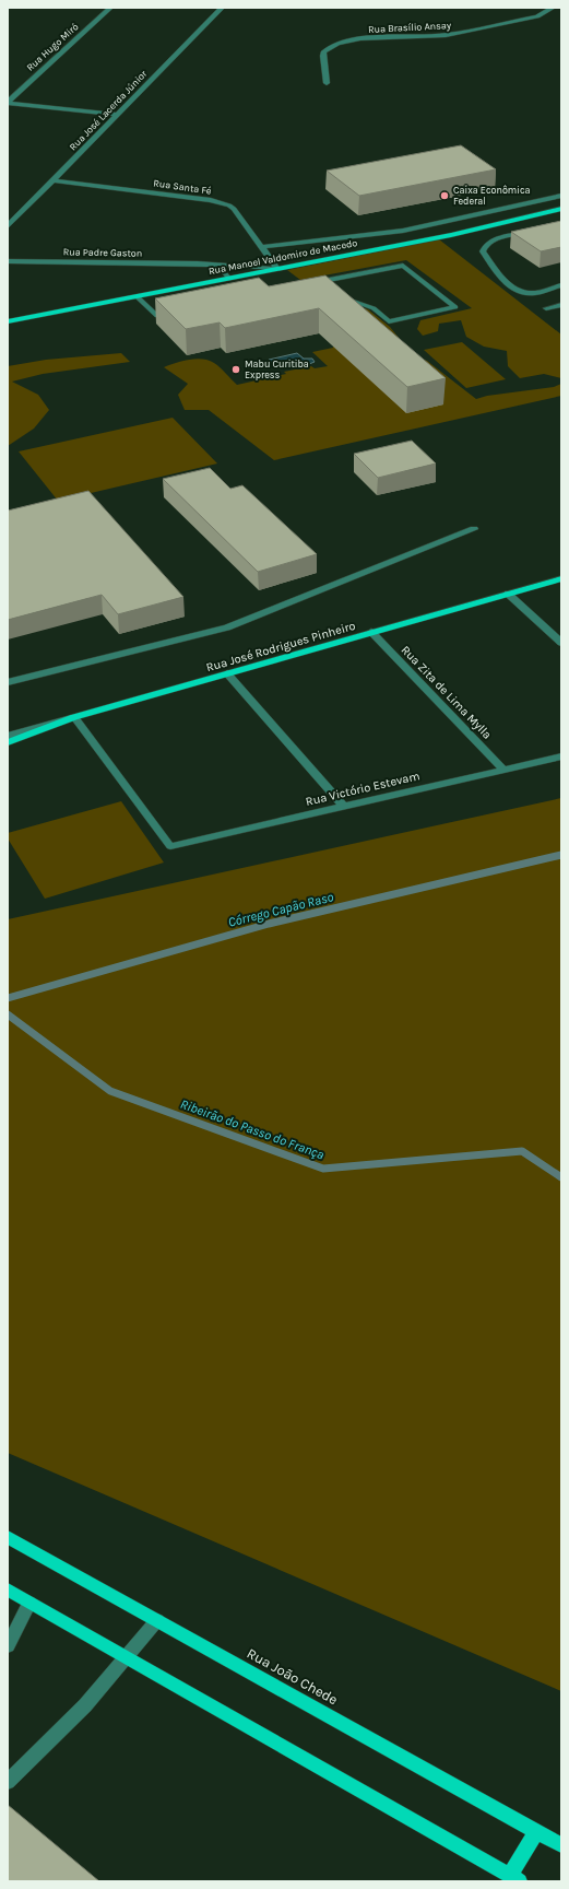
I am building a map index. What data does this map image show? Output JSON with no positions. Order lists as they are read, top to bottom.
{
  "streets": {
    "main road": ["Rua Manoel Valdomiro de Macedo", "Rua José Rodrigues Pinheiro", "Rua João Chede"],
    "street": [
      "Rua Brasílio Ansay",
      "Rua Hugo Miró",
      "Rua José Lacerda Júnior",
      "Rua Santa Fé",
      "Rua Padre Gaston",
      "Rua Zita de Lima Mylla",
      "Rua Victório Estevam"
    ]
  },
  "crossings": [
    ["Rua José Lacerda Júnior", "Rua Santa Fé"],
    ["Rua Santa Fé", "Rua Padre Gaston"],
    ["Rua Santa Fé", "Rua Manoel Valdomiro de Macedo"],
    ["Rua Padre Gaston", "Rua Manoel Valdomiro de Macedo"],
    ["Rua José Rodrigues Pinheiro", "Rua Zita de Lima Mylla"],
    ["Rua José Rodrigues Pinheiro", "Rua Victório Estevam"],
    ["Rua Zita de Lima Mylla", "Rua Victório Estevam"]
  ],
  "water": ["Córrego Capão Raso", "Ribeirão do Passo do França"],
  "places": ["Caixa Econômica Federal", "Mabu Curitiba Express"]
}
